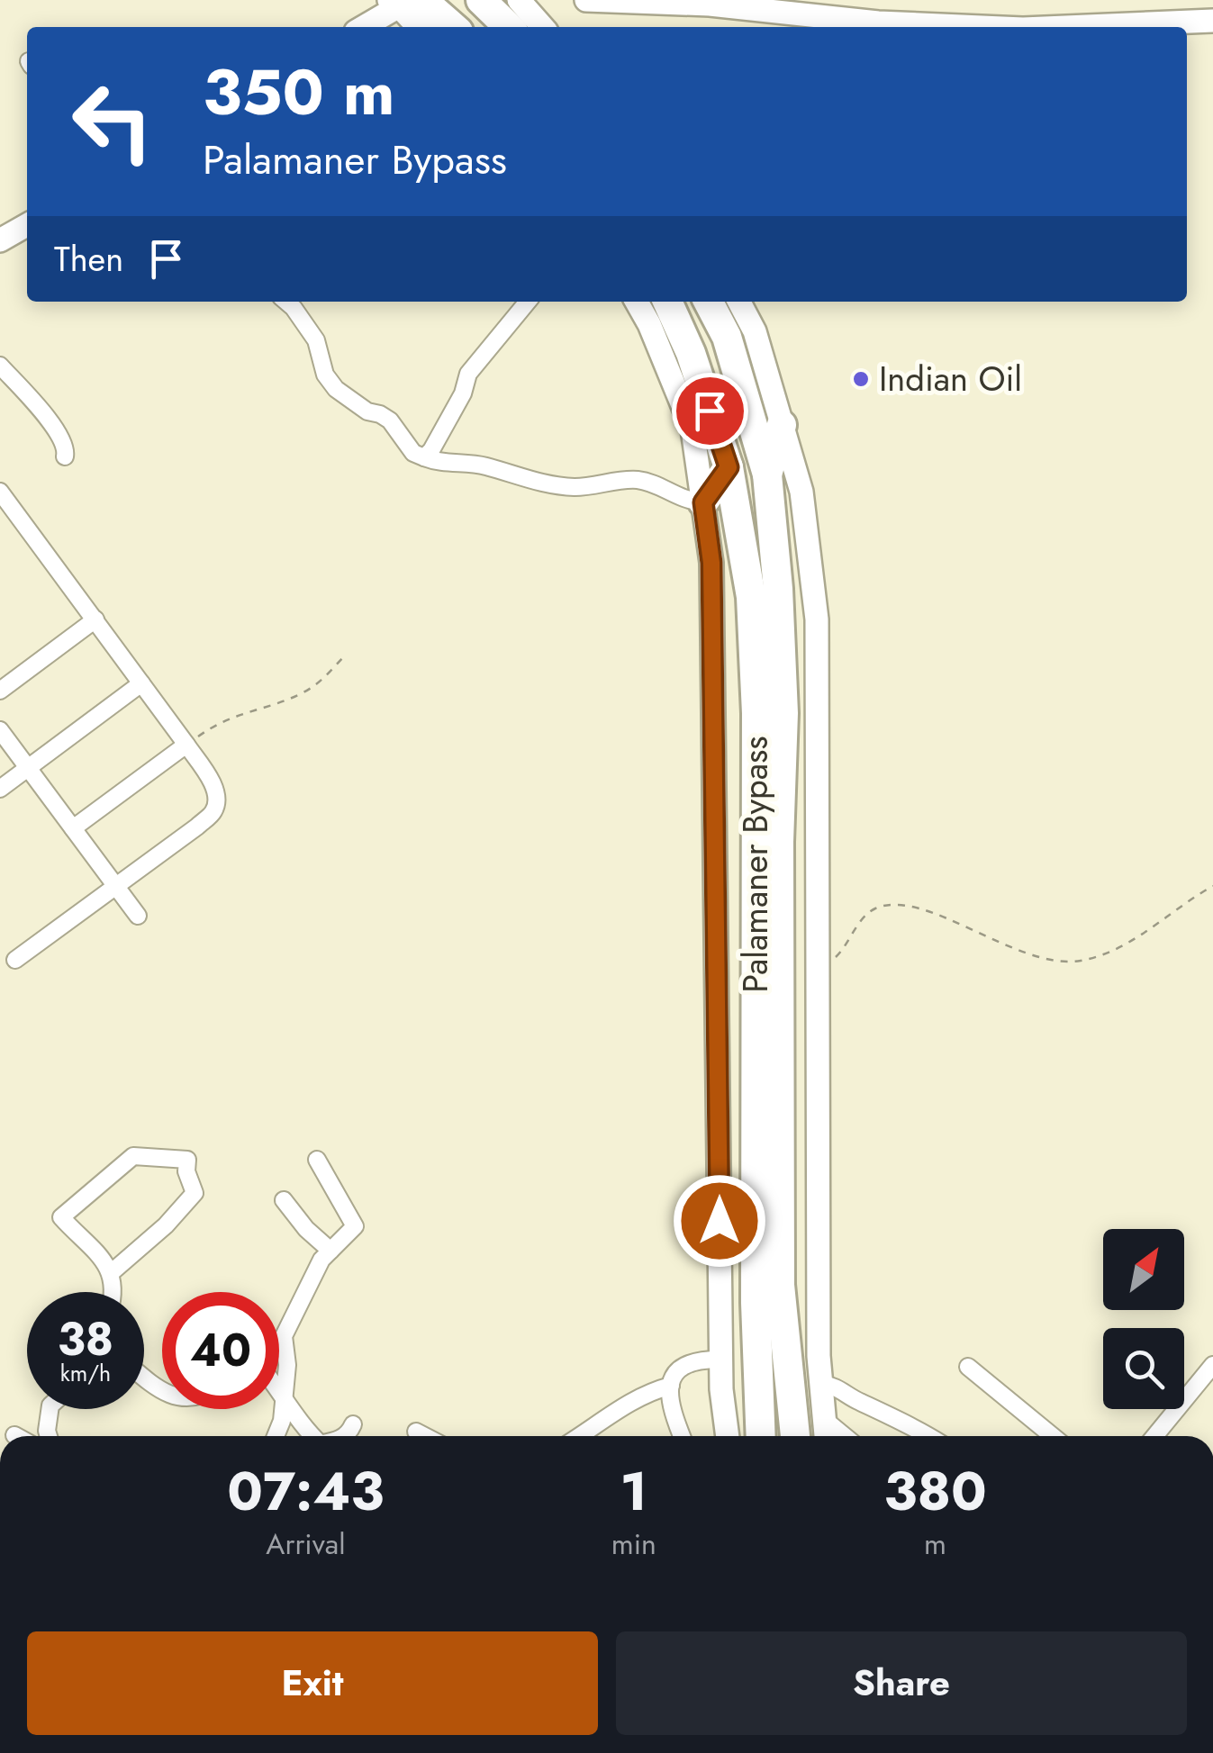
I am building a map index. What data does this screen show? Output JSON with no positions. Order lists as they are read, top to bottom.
{
  "streets": {
    "highway": ["Palamaner Bypass"]
  },
  "places": ["Indian Oil"],
  "north": "top right",
  "page": {
    "turn": ["350 m", "Palamaner Bypass"],
    "then": "Then",
    "speed": "38 km/h",
    "limit": "40",
    "eta": [
      "07:43",
      "Arrival",
      "1",
      "min",
      "380",
      "m"
    ],
    "buttons": ["Exit", "Share"]
  }
}
